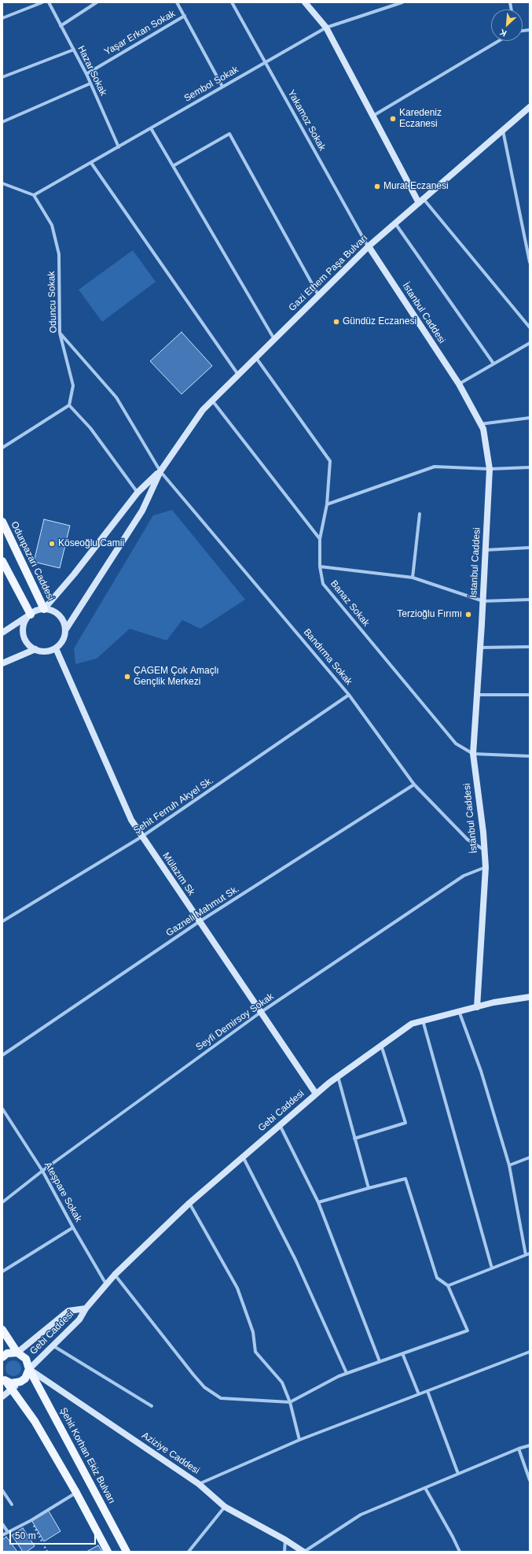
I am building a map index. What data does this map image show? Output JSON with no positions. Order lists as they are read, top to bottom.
{
  "streets": {
    "main road": [
      "Gazi Ethem Paşa Bulvarı",
      "İstanbul Caddesi",
      "Odunpazarı Caddesi",
      "Mülazım Sk",
      "Gebi Caddesi",
      "Aziziye Caddesi",
      "Şehit Korhan Ekiz Bulvarı"
    ],
    "street": [
      "Yaşar Erkan Sokak",
      "Hazar Sokak",
      "Sembol Sokak",
      "Yakamoz Sokak",
      "Oduncu Sokak",
      "Banaz Sokak",
      "Bandırma Sokak",
      "Şehit Ferruh Akyel Sk.",
      "Gazneli Mahmut Sk.",
      "Seyfi Demirsoy Sokak",
      "Ateşpare Sokak"
    ]
  },
  "crossings": [
    ["Yaşar Erkan Sokak", "Hazar Sokak"],
    ["Hazar Sokak", "Sembol Sokak"],
    ["Sembol Sokak", "Yakamoz Sokak"],
    ["Sembol Sokak", "Oduncu Sokak"],
    ["Yakamoz Sokak", "Gazi Ethem Paşa Bulvarı"],
    ["Yakamoz Sokak", "İstanbul Caddesi"],
    ["Gazi Ethem Paşa Bulvarı", "İstanbul Caddesi"],
    ["Gazi Ethem Paşa Bulvarı", "Odunpazarı Caddesi"],
    ["Gazi Ethem Paşa Bulvarı", "Banaz Sokak"],
    ["Gazi Ethem Paşa Bulvarı", "Bandırma Sokak"],
    ["Gazi Ethem Paşa Bulvarı", "Mülazım Sk"],
    ["Oduncu Sokak", "Bandırma Sokak"],
    ["İstanbul Caddesi", "Banaz Sokak"],
    ["İstanbul Caddesi", "Bandırma Sokak"],
    ["İstanbul Caddesi", "Seyfi Demirsoy Sokak"],
    ["İstanbul Caddesi", "Gebi Caddesi"],
    ["Odunpazarı Caddesi", "Mülazım Sk"],
    ["Bandırma Sokak", "Şehit Ferruh Akyel Sk."],
    ["Bandırma Sokak", "Gazneli Mahmut Sk."],
    ["Şehit Ferruh Akyel Sk.", "Mülazım Sk"],
    ["Mülazım Sk", "Gazneli Mahmut Sk."],
    ["Mülazım Sk", "Seyfi Demirsoy Sokak"],
    ["Mülazım Sk", "Gebi Caddesi"],
    ["Seyfi Demirsoy Sokak", "Ateşpare Sokak"],
    ["Gebi Caddesi", "Ateşpare Sokak"],
    ["Gebi Caddesi", "Aziziye Caddesi"],
    ["Gebi Caddesi", "Şehit Korhan Ekiz Bulvarı"],
    ["Aziziye Caddesi", "Şehit Korhan Ekiz Bulvarı"]
  ],
  "places": [
    "Karedeniz Eczanesi",
    "Murat Eczanesi",
    "Gündüz Eczanesi",
    "Köseoğlu Camii",
    "Terzioğlu Fırımı",
    "ÇAGEM Çok Amaçlı Gençlik Merkezi"
  ],
  "scale_bar": "50 m",
  "north": "bottom left"
}
